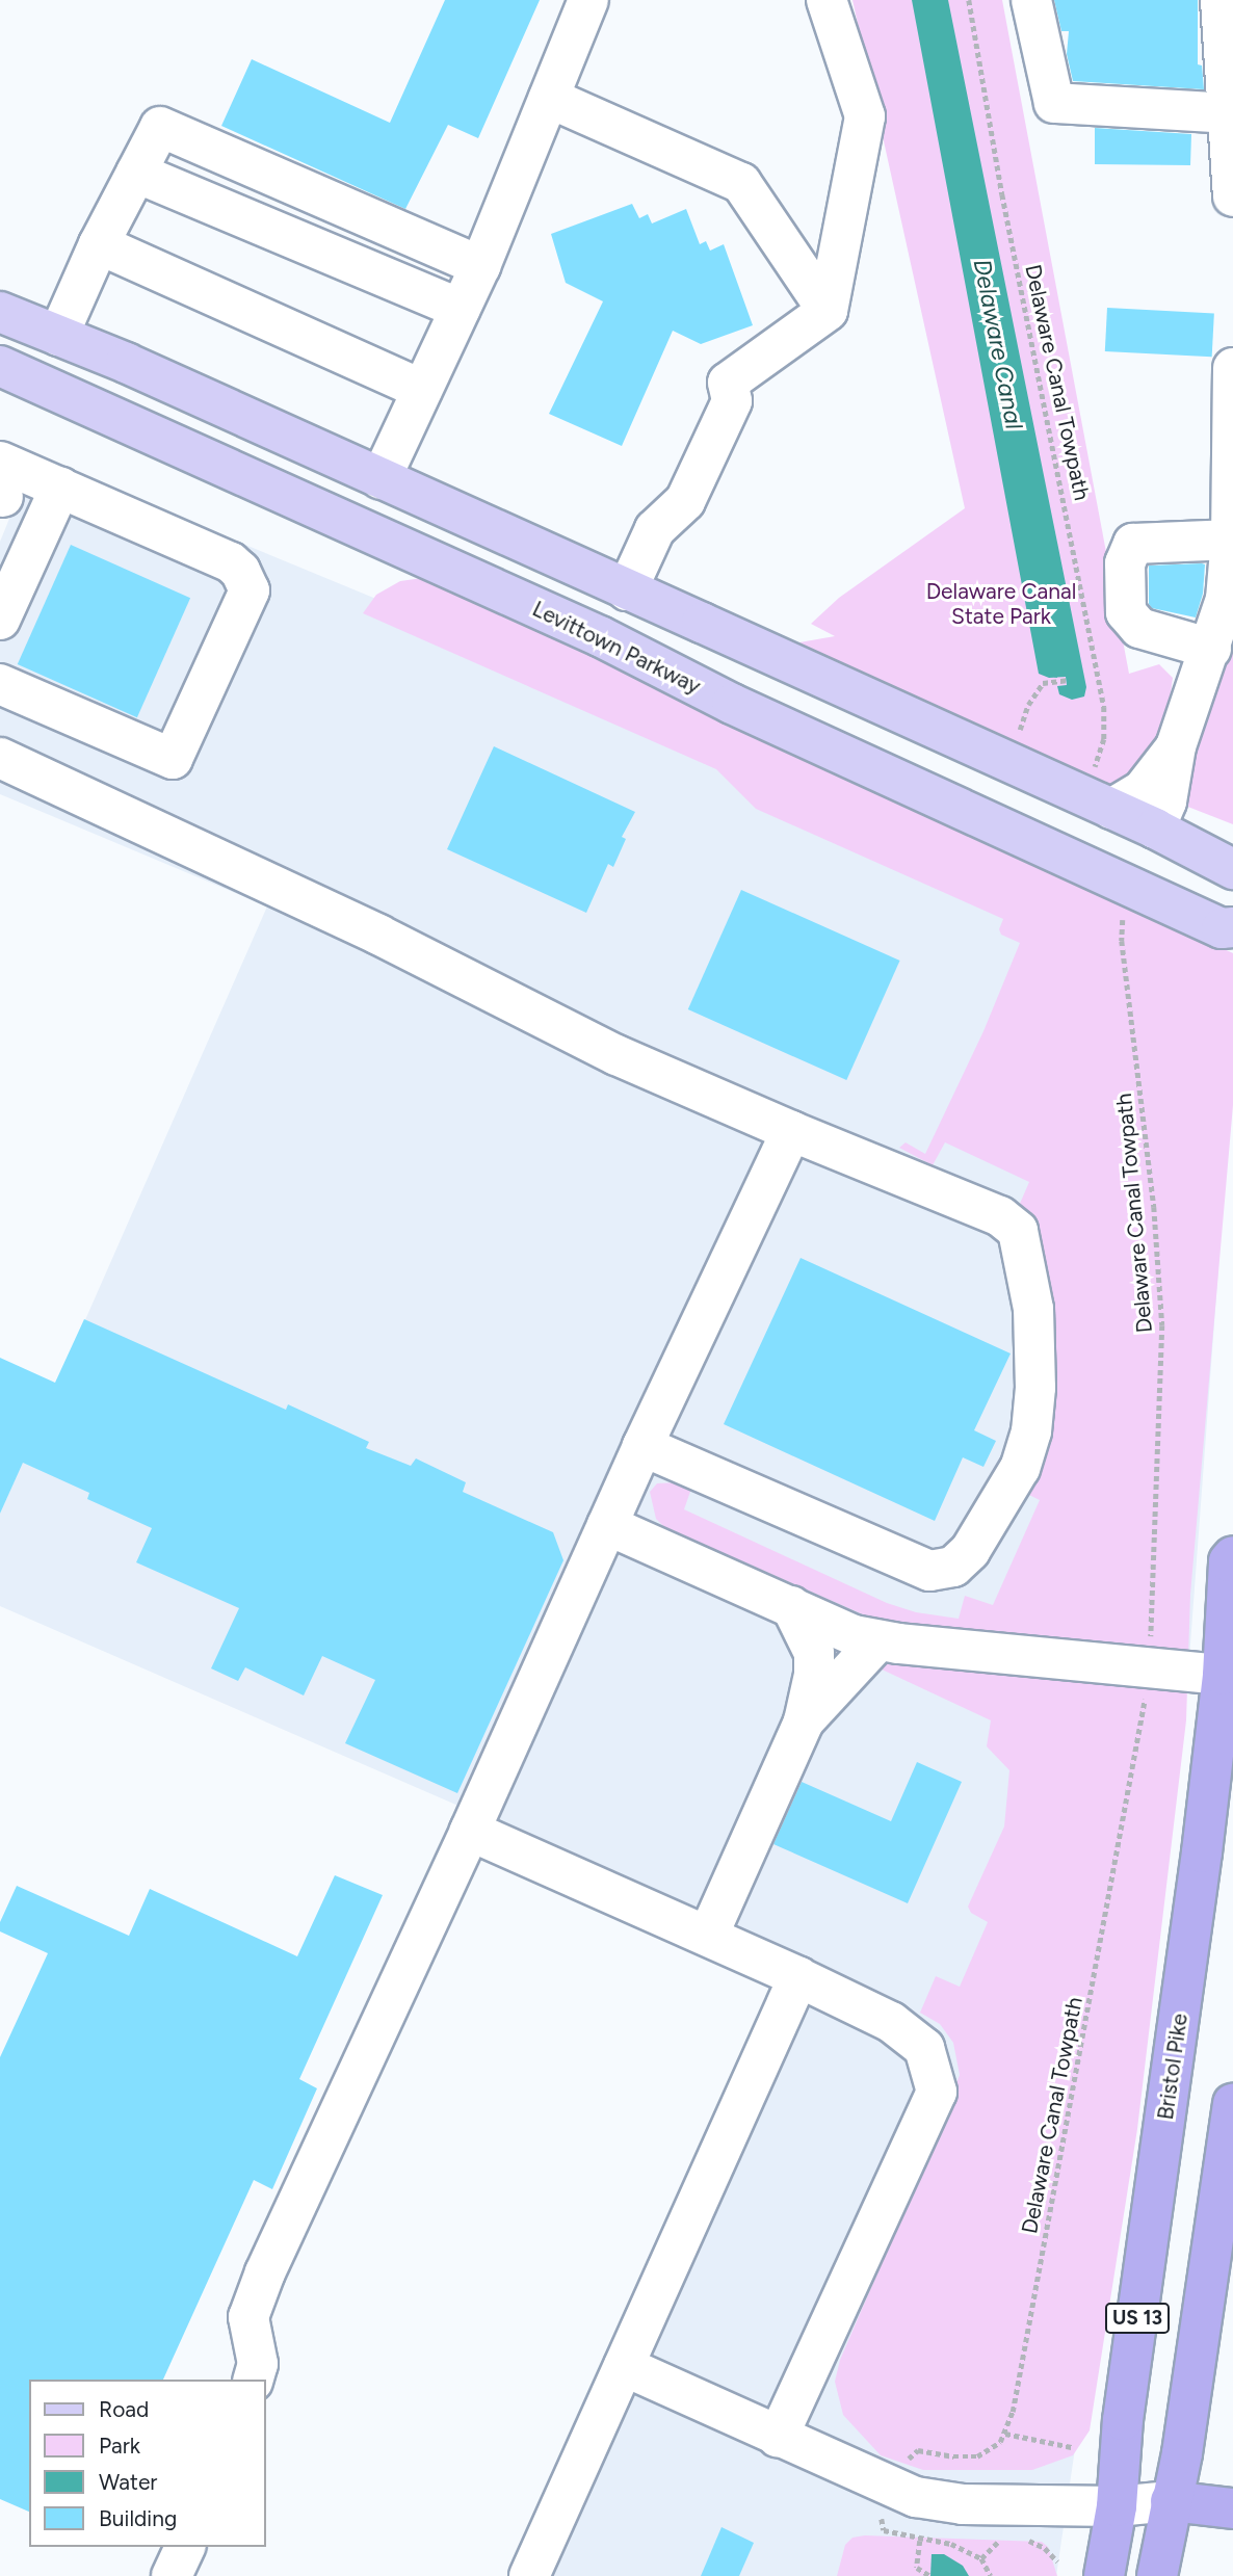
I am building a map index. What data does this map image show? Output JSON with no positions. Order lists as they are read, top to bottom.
{
  "streets": {
    "highway": ["Bristol Pike", "US 13"],
    "main road": ["Levittown Parkway"],
    "path": ["Delaware Canal Towpath"]
  },
  "water": ["Delaware Canal"],
  "parks": ["Delaware Canal State Park"],
  "legend": [
    "Road",
    "Park",
    "Water",
    "Building"
  ]
}
